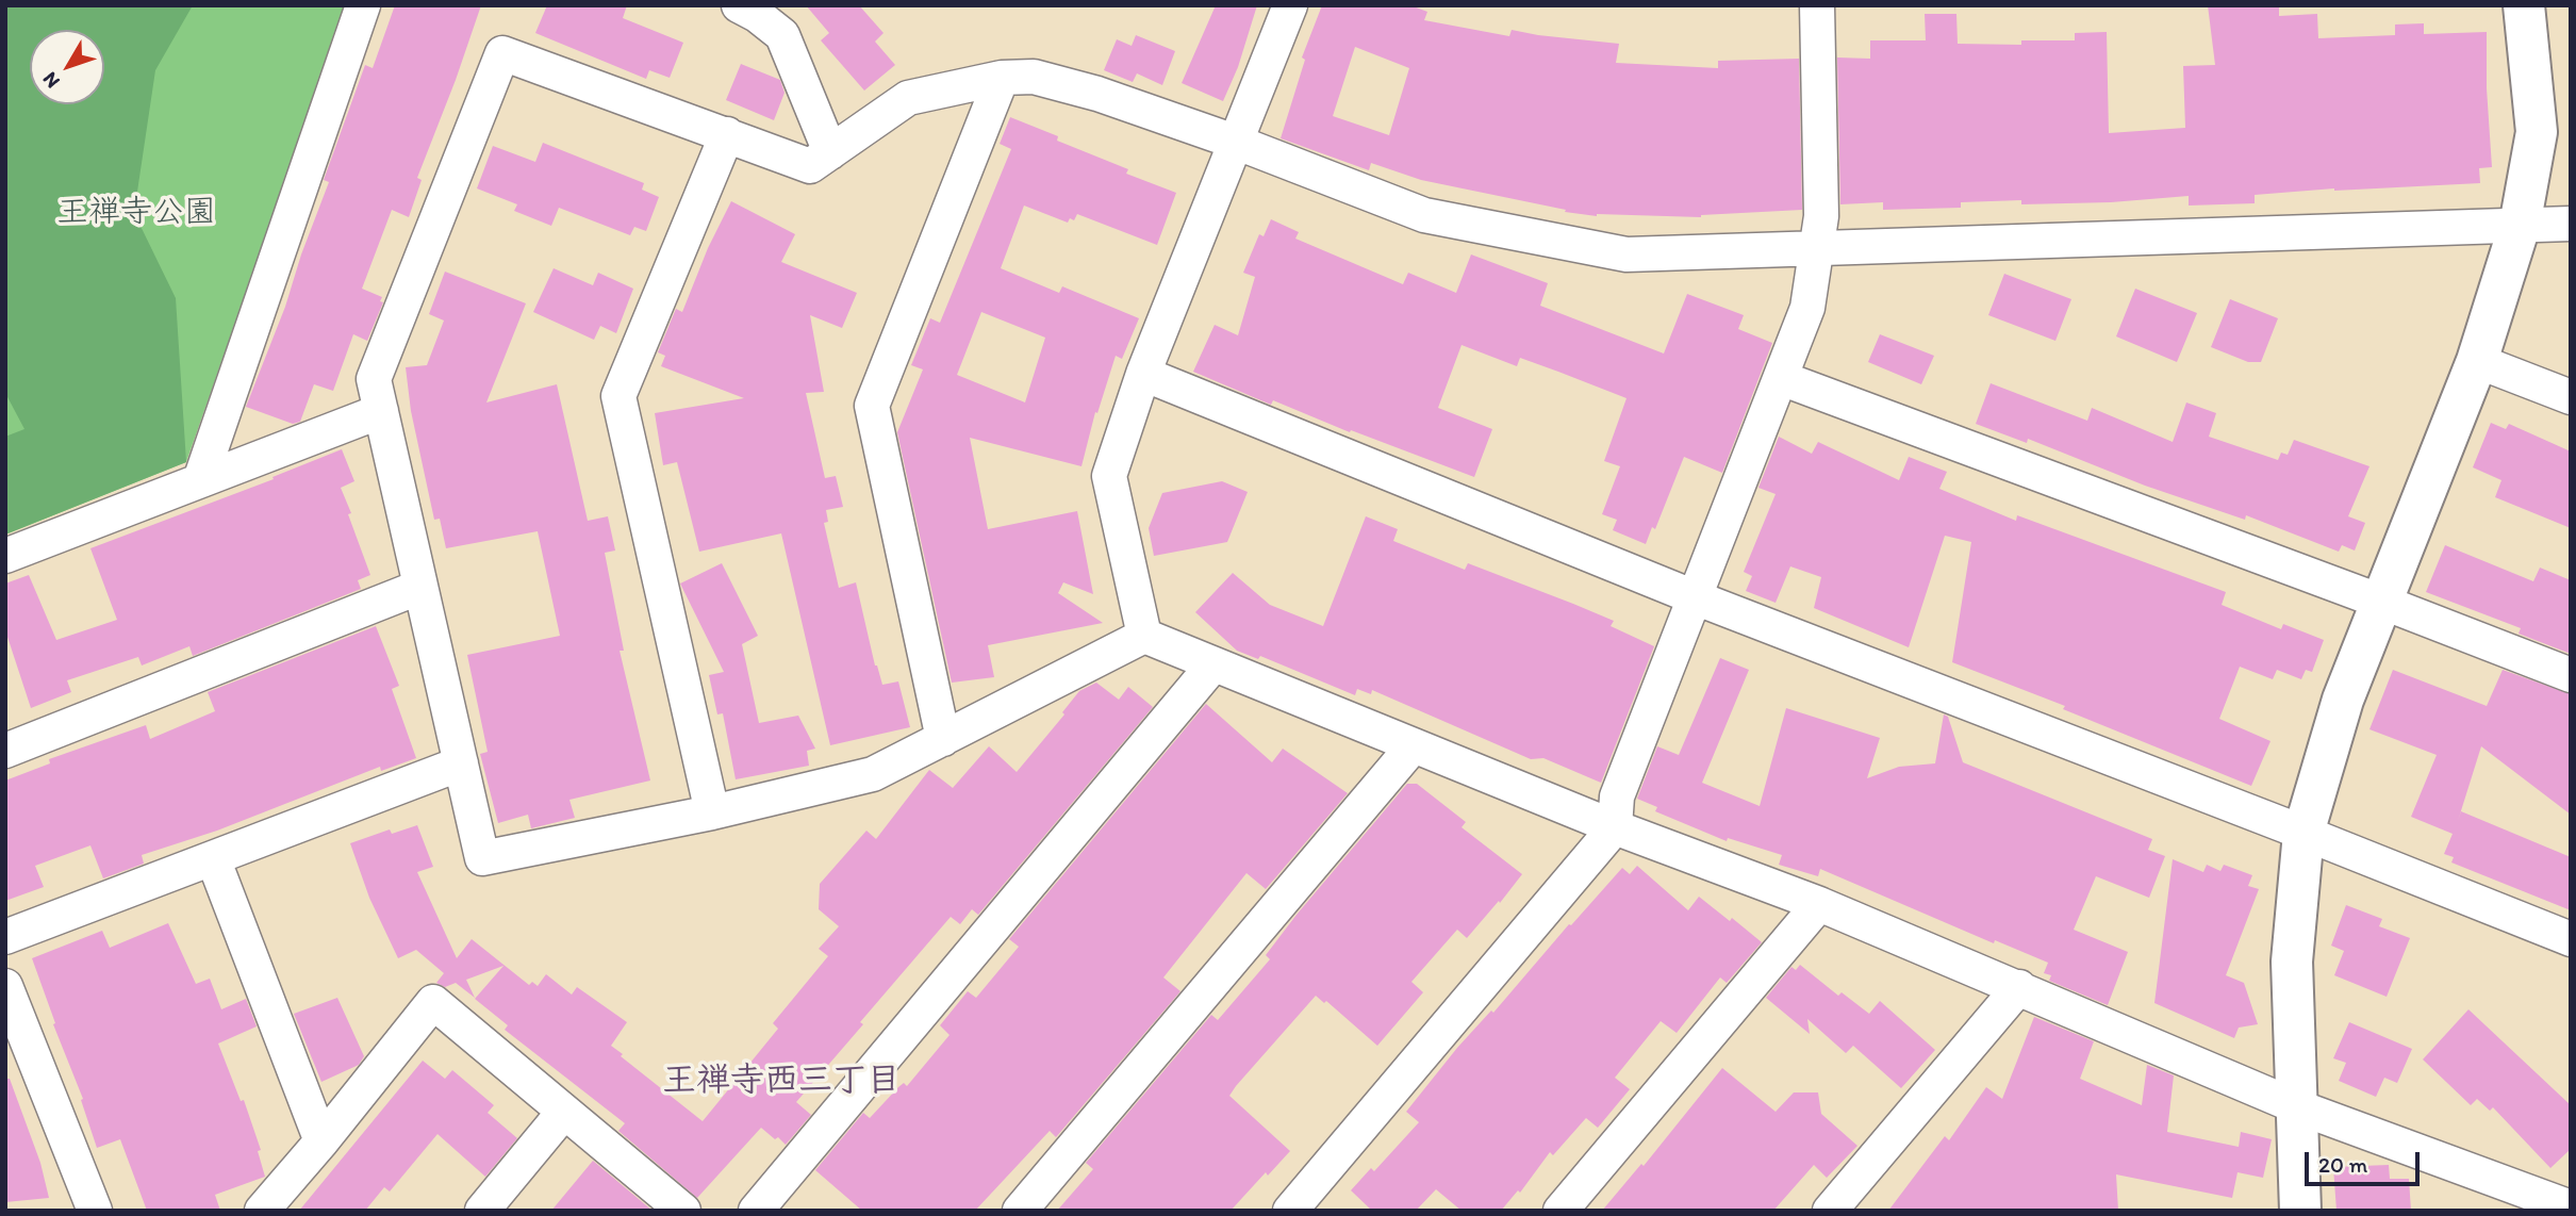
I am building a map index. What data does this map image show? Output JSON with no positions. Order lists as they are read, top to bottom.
{
  "districts": ["王禅寺西三丁目"],
  "parks": ["王禅寺公園"],
  "scale_bar": "20 m",
  "north": "bottom left"
}
